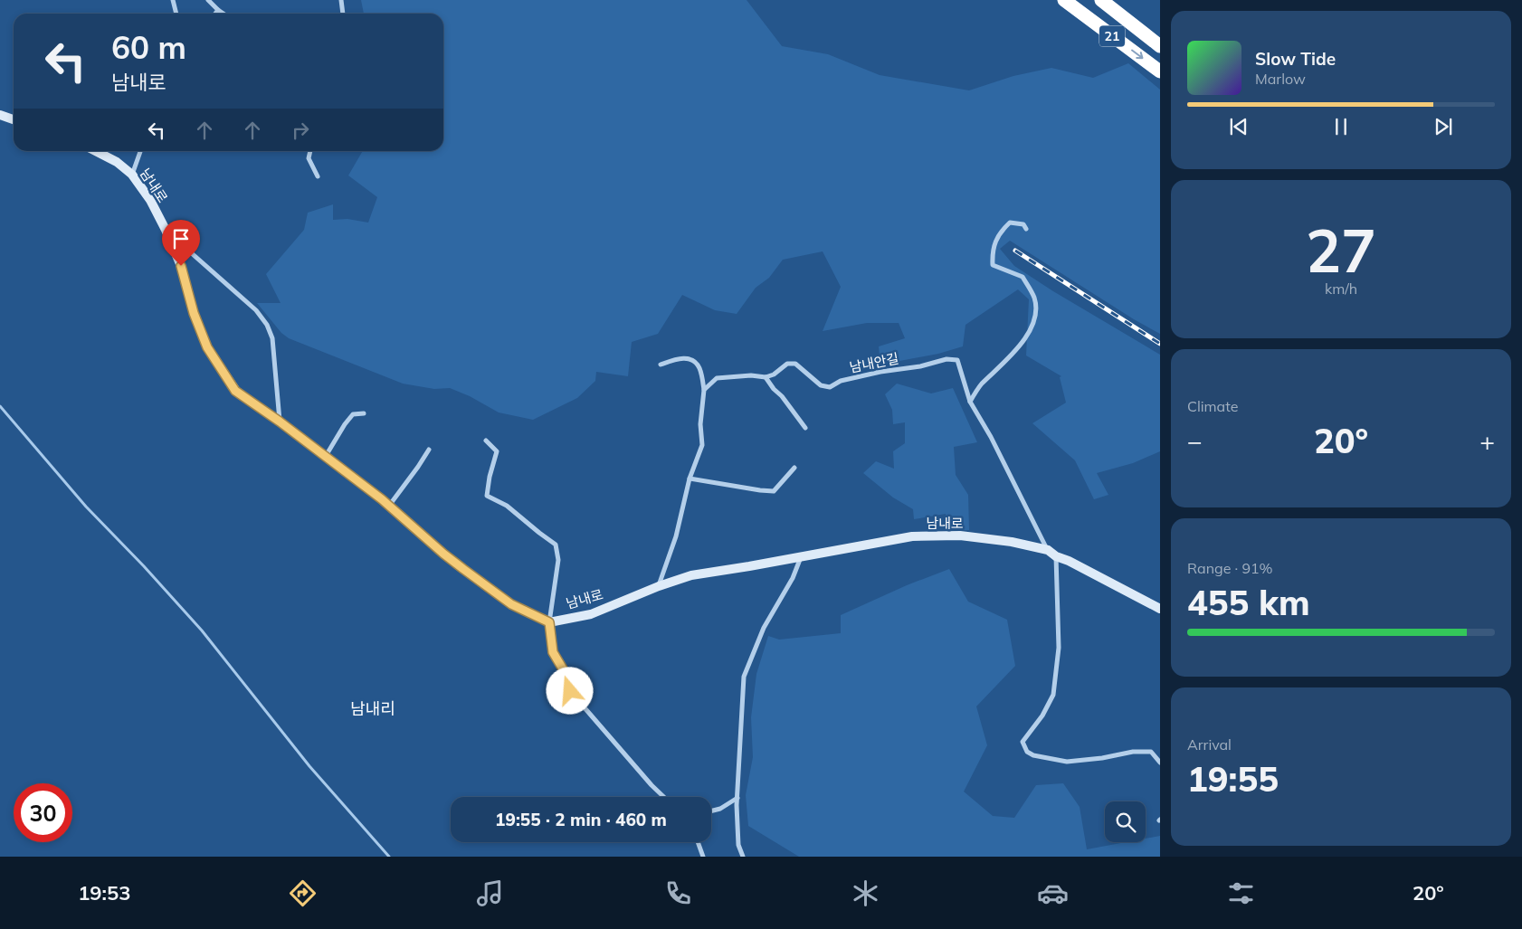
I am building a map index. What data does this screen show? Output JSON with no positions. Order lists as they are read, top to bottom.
{
  "streets": {
    "highway": ["21"],
    "street": ["남내로", "남내안길"]
  },
  "crossings": [
    ["남내로", "남내안길"]
  ],
  "districts": ["남내리"],
  "page": {
    "turn": ["60 m", "남내로"],
    "song": ["Slow Tide", "Marlow"],
    "tile": [
      ["27", "km/h"],
      "Climate",
      ["Range · 91%", "455 km"],
      ["Arrival", "19:55"]
    ],
    "heat": ["−", "20°", "+"],
    "limit": "30",
    "trip": "19:55 · 2 min · 460 m",
    "tabs": ["19:53", "20°"]
  }
}
